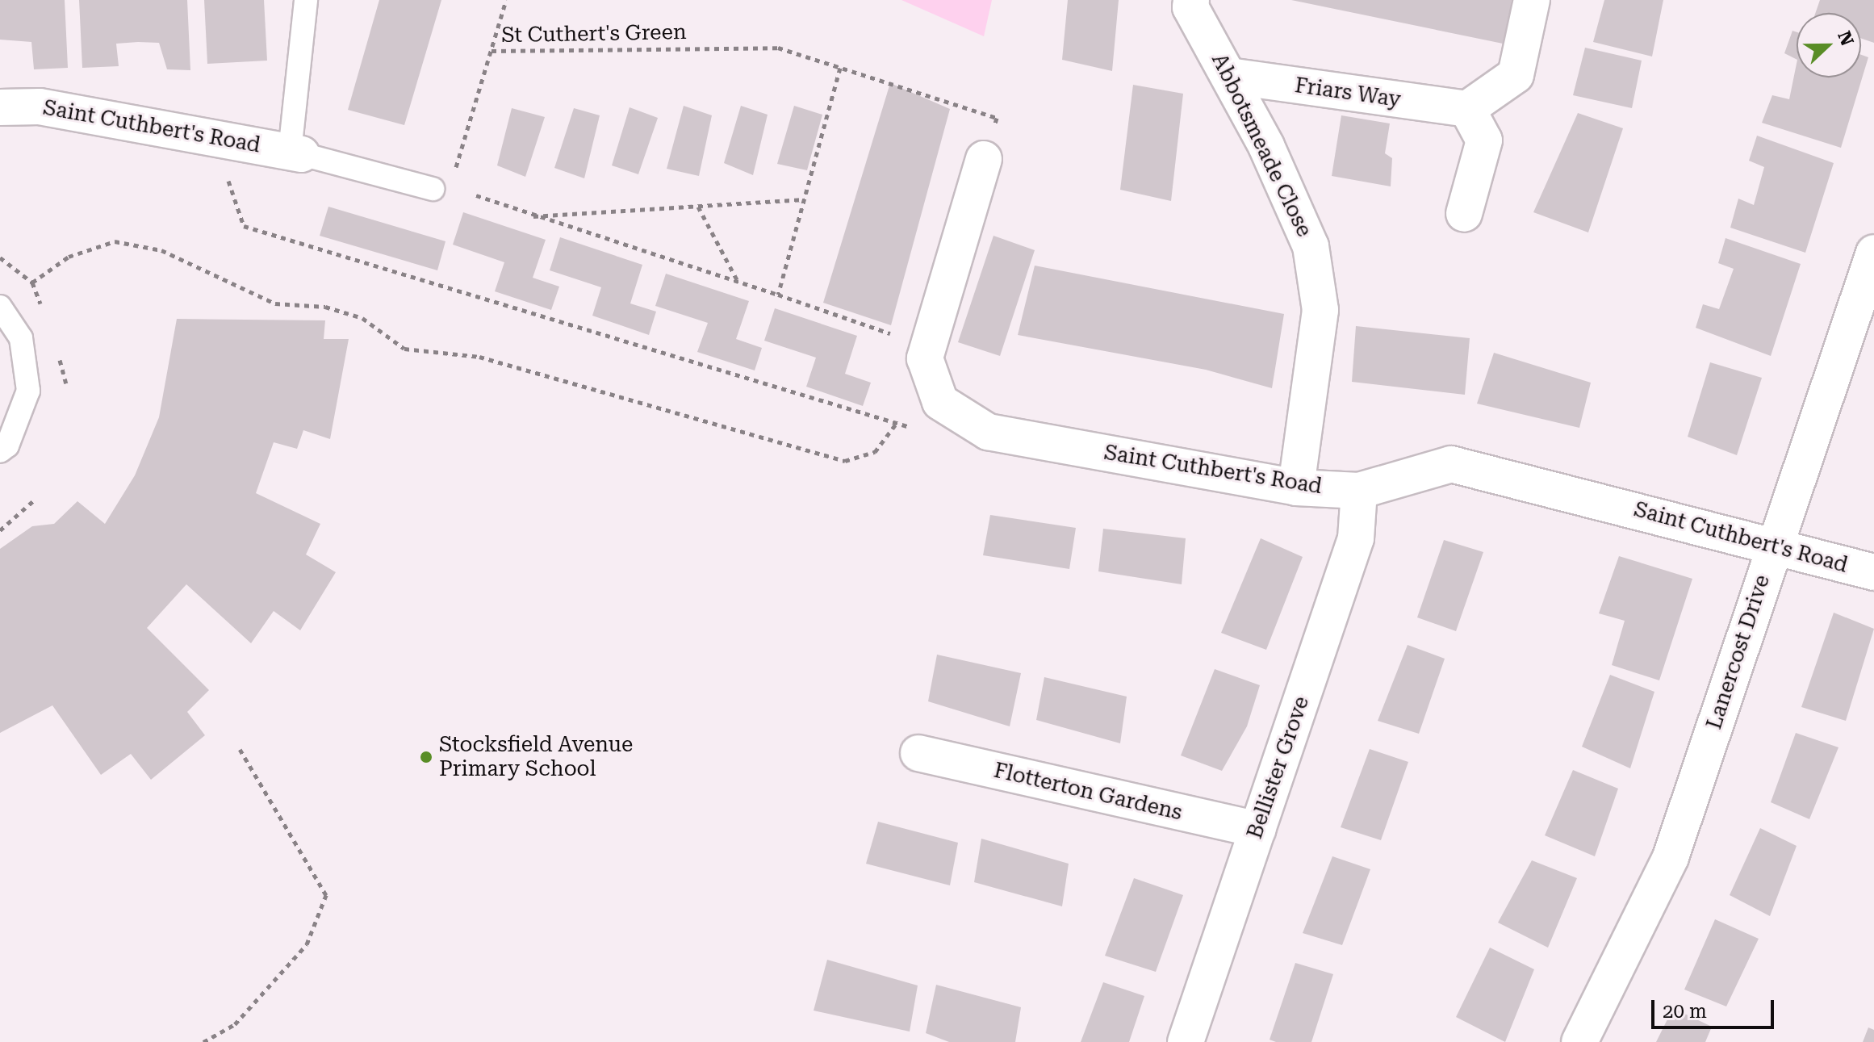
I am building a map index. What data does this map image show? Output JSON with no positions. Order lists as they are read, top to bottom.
{
  "streets": {
    "street": [
      "Friars Way",
      "Saint Cuthbert's Road",
      "Abbotsmeade Close",
      "Lanercost Drive",
      "Bellister Grove",
      "Flotterton Gardens"
    ],
    "path": ["St Cuthert's Green"]
  },
  "crossings": [
    ["Friars Way", "Abbotsmeade Close"],
    ["Saint Cuthbert's Road", "Abbotsmeade Close"],
    ["Saint Cuthbert's Road", "Lanercost Drive"],
    ["Saint Cuthbert's Road", "Bellister Grove"],
    ["Bellister Grove", "Flotterton Gardens"]
  ],
  "places": ["Stocksfield Avenue Primary School"],
  "scale_bar": "20 m",
  "north": "right"
}
